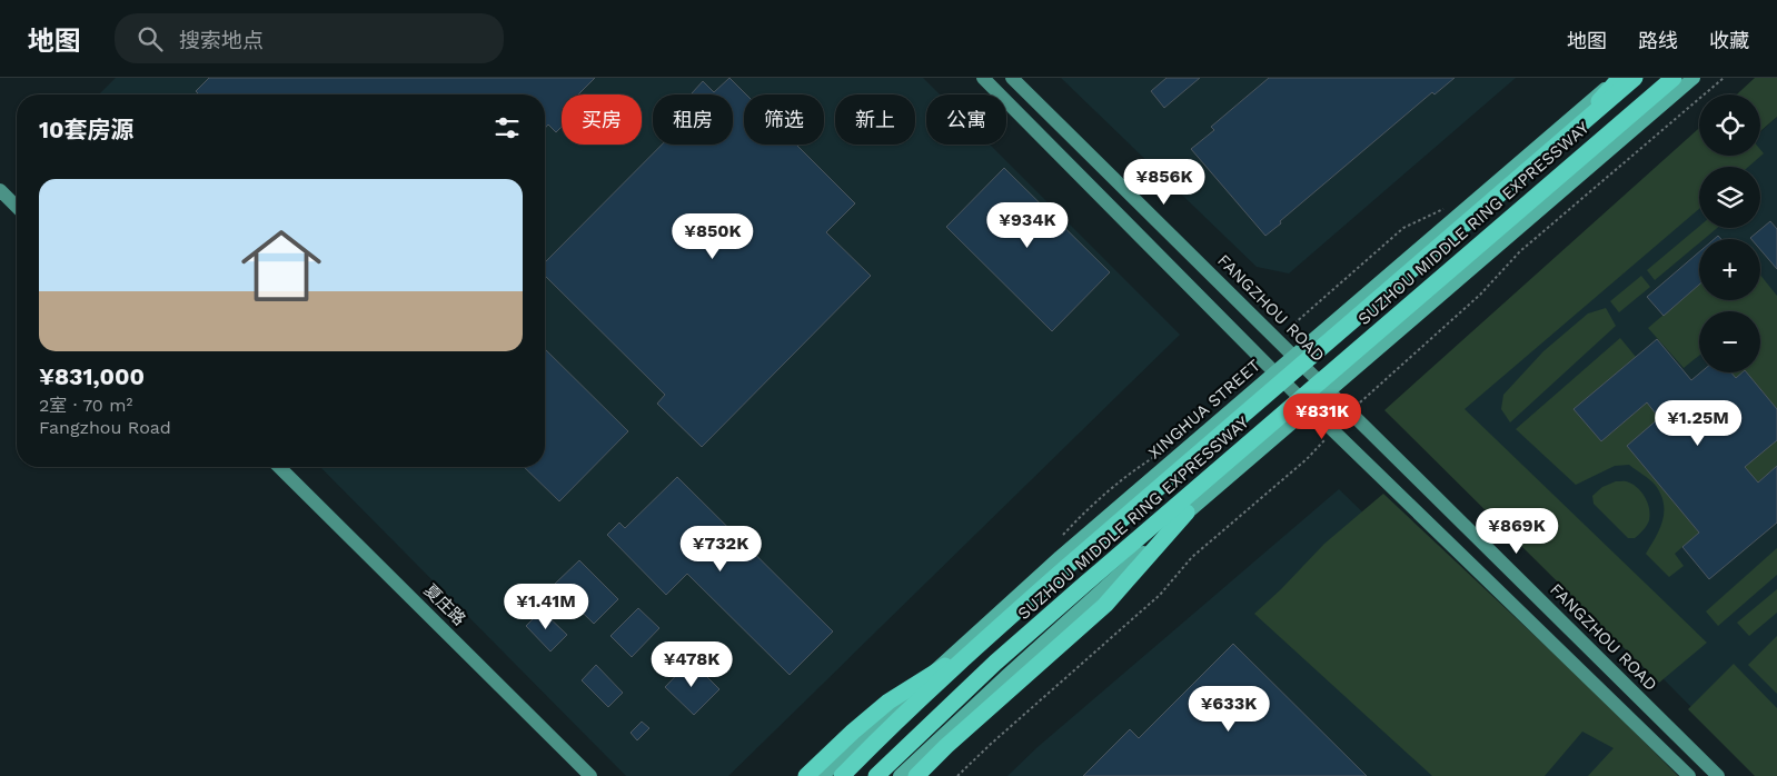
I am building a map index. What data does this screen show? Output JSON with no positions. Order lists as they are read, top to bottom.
{
  "streets": {
    "highway": ["SUZHOU MIDDLE RING EXPRESSWAY"],
    "main road": ["FANGZHOU ROAD", "XINGHUA STREET", "夏庄路"]
  },
  "crossings": [
    ["FANGZHOU ROAD", "XINGHUA STREET"]
  ],
  "page": {
    "header": "地图",
    "search": "搜索地点",
    "nav": ["地图", "路线", "收藏"],
    "map_buttons": ["+", "−"],
    "chip": [
      "买房",
      "租房",
      "筛选",
      "新上",
      "公寓"
    ],
    "heading": "10套房源",
    "price": [
      "¥856K",
      "¥934K",
      "¥850K",
      "¥831K",
      "¥1.25M",
      "¥869K",
      "¥732K",
      "¥1.41M",
      "¥478K",
      "¥633K"
    ],
    "list": [
      {
        "name": "¥831,000",
        "note": "2室 · 70 m² · Fangzhou Road"
      }
    ]
  }
}
